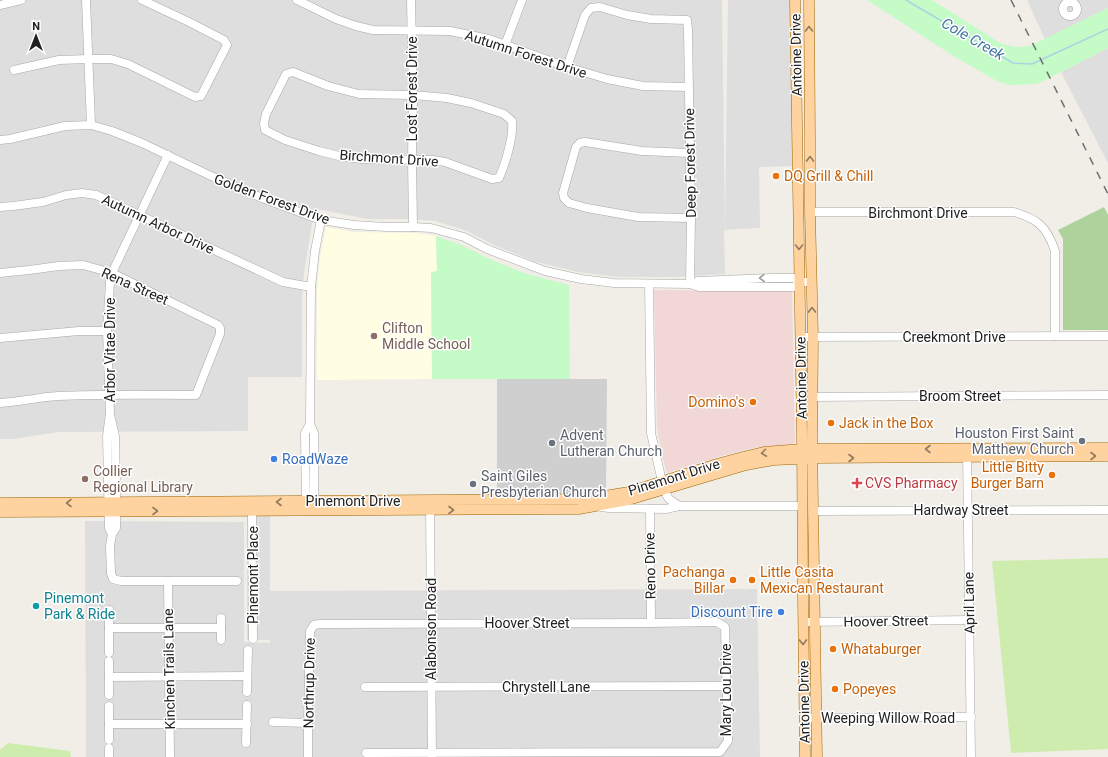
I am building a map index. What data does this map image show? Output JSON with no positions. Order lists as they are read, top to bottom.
{
  "streets": {
    "main road": ["Antoine Drive", "Pinemont Drive"],
    "street": [
      "Autumn Forest Drive",
      "Lost Forest Drive",
      "Birchmont Drive",
      "Deep Forest Drive",
      "Golden Forest Drive",
      "Autumn Arbor Drive",
      "Rena Street",
      "Creekmont Drive",
      "Arbor Vitae Drive",
      "Broom Street",
      "Hardway Street",
      "Reno Drive",
      "Pinemont Place",
      "April Lane",
      "Hoover Street",
      "Alabonson Road",
      "Kinchen Trails Lane",
      "Northrup Drive",
      "Chrystell Lane",
      "Mary Lou Drive",
      "Weeping Willow Road"
    ]
  },
  "crossings": [
    ["Autumn Forest Drive", "Lost Forest Drive"],
    ["Autumn Forest Drive", "Deep Forest Drive"],
    ["Antoine Drive", "Birchmont Drive"],
    ["Antoine Drive", "Golden Forest Drive"],
    ["Antoine Drive", "Creekmont Drive"],
    ["Antoine Drive", "Broom Street"],
    ["Antoine Drive", "Pinemont Drive"],
    ["Antoine Drive", "Hardway Street"],
    ["Antoine Drive", "Hoover Street"],
    ["Antoine Drive", "Weeping Willow Road"],
    ["Lost Forest Drive", "Birchmont Drive"],
    ["Lost Forest Drive", "Golden Forest Drive"],
    ["Birchmont Drive", "Creekmont Drive"],
    ["Deep Forest Drive", "Golden Forest Drive"],
    ["Golden Forest Drive", "Arbor Vitae Drive"],
    ["Autumn Arbor Drive", "Arbor Vitae Drive"],
    ["Rena Street", "Arbor Vitae Drive"],
    ["Arbor Vitae Drive", "Pinemont Drive"],
    ["Arbor Vitae Drive", "Kinchen Trails Lane"],
    ["Pinemont Drive", "Pinemont Place"],
    ["Pinemont Drive", "April Lane"],
    ["Pinemont Drive", "Alabonson Road"],
    ["Hardway Street", "April Lane"],
    ["Reno Drive", "Hoover Street"],
    ["April Lane", "Hoover Street"],
    ["April Lane", "Weeping Willow Road"],
    ["Hoover Street", "Alabonson Road"],
    ["Hoover Street", "Northrup Drive"],
    ["Hoover Street", "Mary Lou Drive"],
    ["Alabonson Road", "Chrystell Lane"],
    ["Chrystell Lane", "Mary Lou Drive"]
  ],
  "water": ["Cole Creek"],
  "places": {
    "other": [
      "DQ Grill & Chill",
      "Clifton Middle School",
      "Domino's",
      "Jack in the Box",
      "Houston First Saint Matthew Church",
      "Advent Lutheran Church",
      "RoadWaze",
      "Little Bitty Burger Barn",
      "Collier Regional Library",
      "Saint Giles Presbyterian Church",
      "Pachanga Billar",
      "Little Casita Mexican Restaurant",
      "Pinemont Park & Ride",
      "Discount Tire",
      "Whataburger",
      "Popeyes"
    ],
    "health": ["CVS Pharmacy"]
  },
  "north": "top"
}
